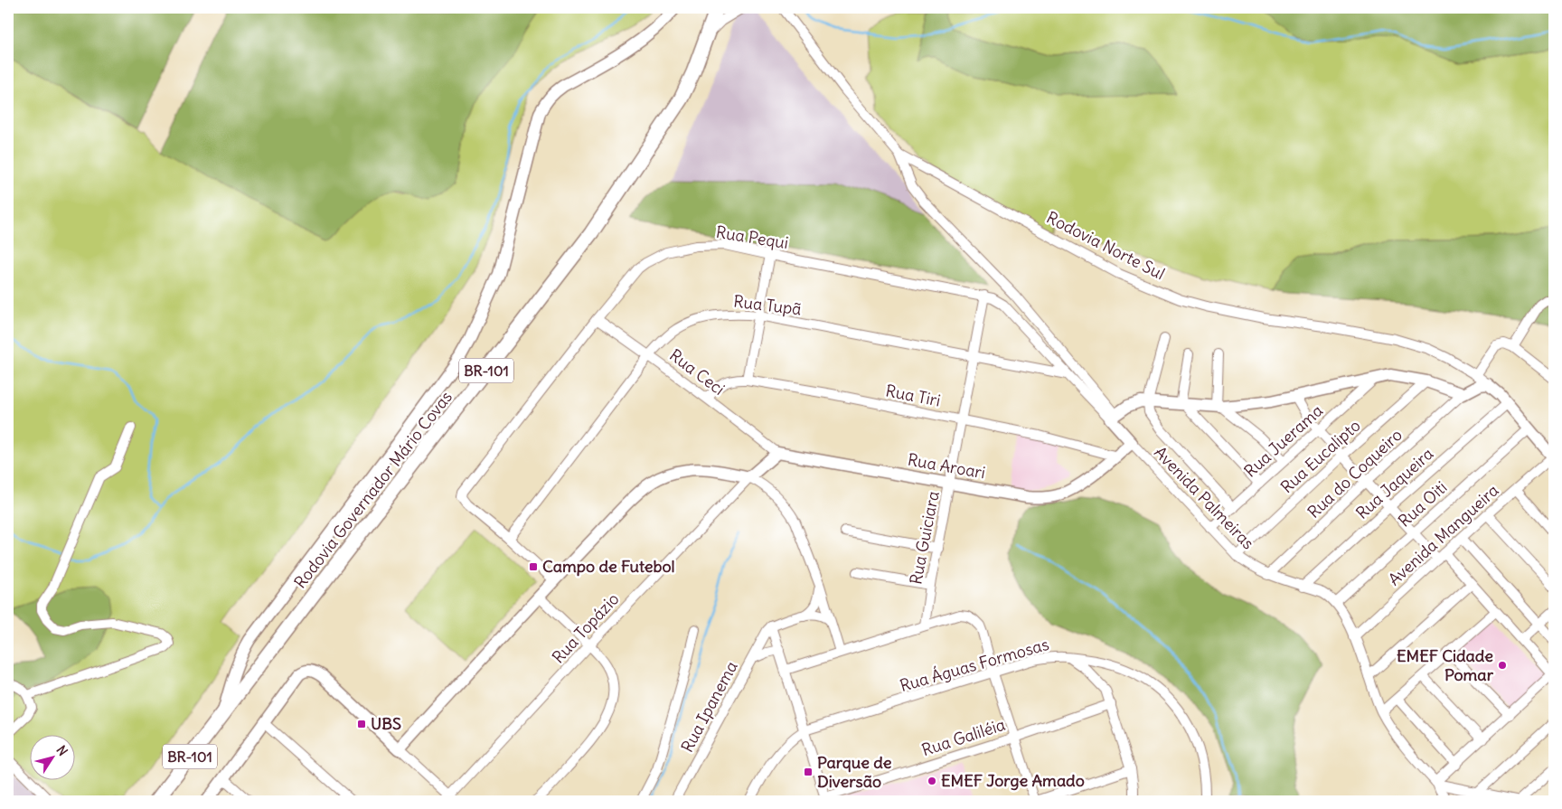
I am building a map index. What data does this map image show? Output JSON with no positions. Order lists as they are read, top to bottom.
{
  "streets": {
    "main road": ["BR-101", "Rodovia Governador Mário Covas"],
    "street": [
      "Rua Pequi",
      "Rodovia Norte Sul",
      "Rua Tupã",
      "Rua Ceci",
      "Rua Tiri",
      "Rua Juerama",
      "Rua Eucalipto",
      "Rua Aroari",
      "Rua do Coqueiro",
      "Rua Jaqueira",
      "Avenida Palmeiras",
      "Rua Oiti",
      "Avenida Mangueira",
      "Rua Guiciara",
      "Rua Topázio",
      "Rua Águas Formosas",
      "Rua Ipanema",
      "Rua Galiléia"
    ]
  },
  "crossings": [
    ["Rua Pequi", "Rua Tupã"],
    ["Rua Pequi", "Rua Ceci"],
    ["Rua Pequi", "Rua Guiciara"],
    ["Rodovia Norte Sul", "Rua Jaqueira"],
    ["Rodovia Norte Sul", "Rua Oiti"],
    ["Rodovia Norte Sul", "Avenida Mangueira"],
    ["Rua Tupã", "Rua Ceci"],
    ["Rua Tupã", "Rua Guiciara"],
    ["Rua Ceci", "Rua Tiri"],
    ["Rua Ceci", "Rua Aroari"],
    ["Rua Tiri", "Rua Aroari"],
    ["Rua Tiri", "Rua Guiciara"],
    ["Rua Juerama", "Avenida Palmeiras"],
    ["Rua Eucalipto", "Avenida Palmeiras"],
    ["Rua Aroari", "Avenida Palmeiras"],
    ["Rua Aroari", "Rua Guiciara"],
    ["Rua do Coqueiro", "Avenida Palmeiras"],
    ["Rua Jaqueira", "Avenida Palmeiras"],
    ["Avenida Palmeiras", "Rua Oiti"],
    ["Avenida Palmeiras", "Avenida Mangueira"]
  ],
  "places": {
    "transit": ["Campo de Futebol", "UBS", "Parque de Diversão"],
    "other": ["EMEF Cidade Pomar", "EMEF Jorge Amado"]
  },
  "north": "top right"
}
